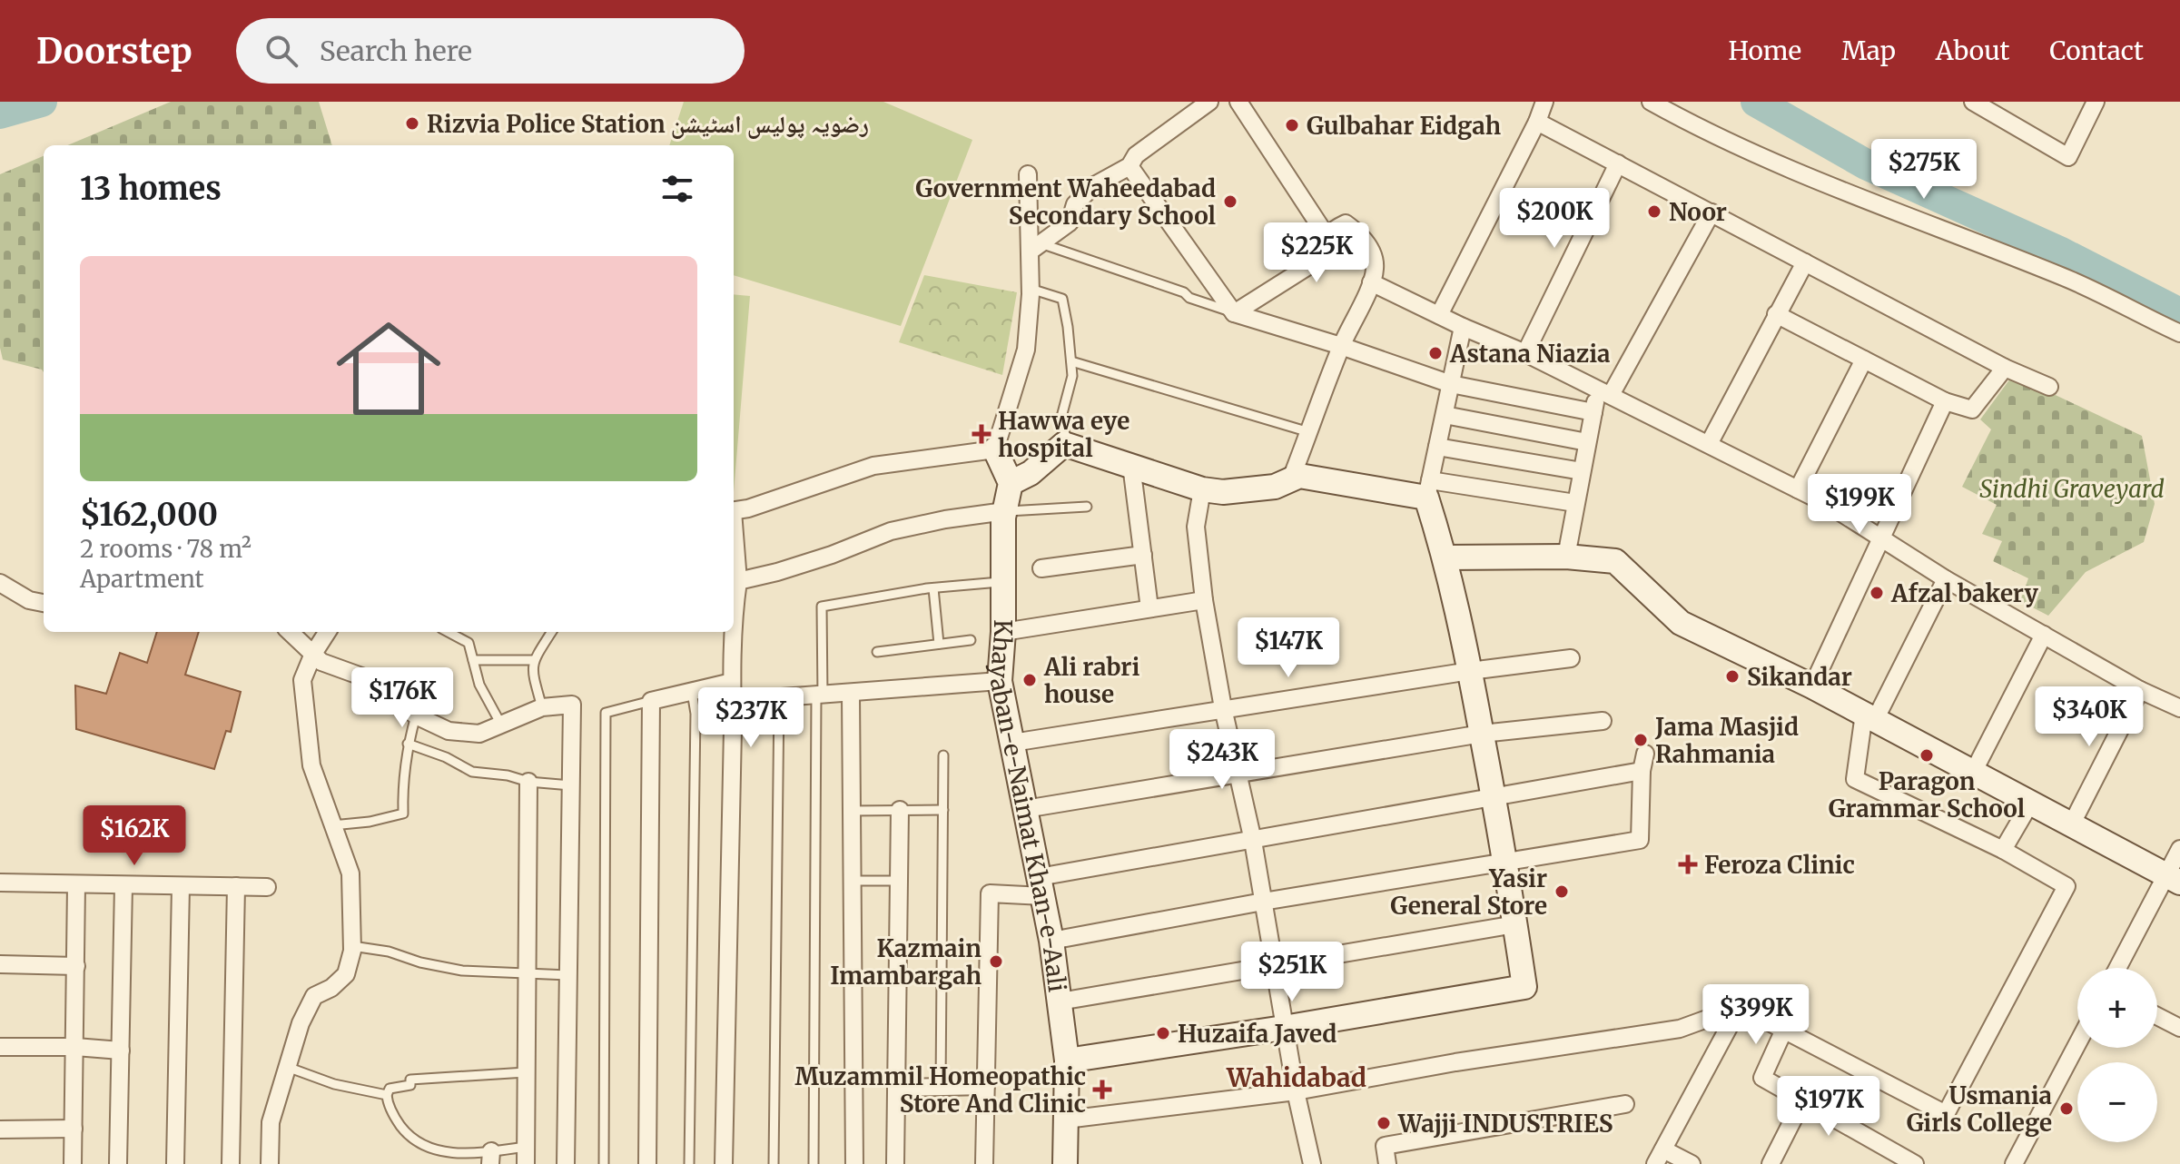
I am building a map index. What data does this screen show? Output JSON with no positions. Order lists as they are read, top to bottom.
{
  "streets": {
    "street": ["Khayaban-e-Naimat Khan-e-Aali"]
  },
  "districts": ["Wahidabad"],
  "parks": ["Sindhi Graveyard"],
  "places": {
    "other": [
      "Rizvia Police Station رضویہ پولیس اسٹیشن",
      "Gulbahar Eidgah",
      "Government Waheedabad Secondary School",
      "Noor",
      "Astana Niazia",
      "Afzal bakery",
      "Sikandar",
      "Ali rabri house",
      "Jama Masjid Rahmania",
      "Paragon Grammar School",
      "Yasir General Store",
      "Kazmain Imambargah",
      "Huzaifa Javed",
      "Usmania Girls College",
      "Wajji INDUSTRIES"
    ],
    "health": ["Hawwa eye hospital", "Feroza Clinic", "Muzammil Homeopathic Store And Clinic"]
  },
  "page": {
    "header": "Doorstep",
    "search": "Search here",
    "nav": [
      "Home",
      "Map",
      "About",
      "Contact"
    ],
    "price": [
      "$275K",
      "$200K",
      "$225K",
      "$199K",
      "$147K",
      "$176K",
      "$340K",
      "$237K",
      "$243K",
      "$162K",
      "$251K",
      "$399K",
      "$197K"
    ],
    "heading": "13 homes",
    "list": [
      {
        "name": "$162,000",
        "note": "2 rooms · 78 m² · Apartment"
      }
    ],
    "map_buttons": ["+", "−"]
  }
}
